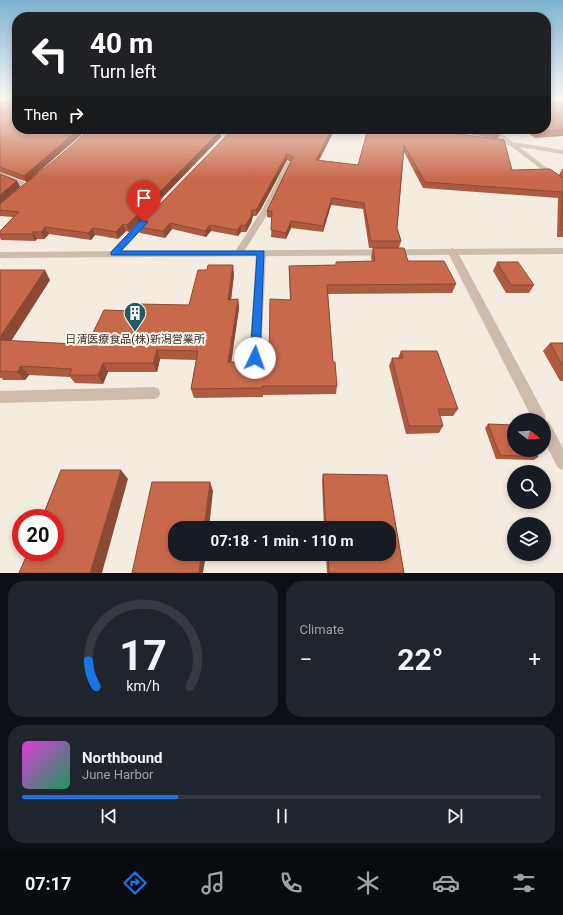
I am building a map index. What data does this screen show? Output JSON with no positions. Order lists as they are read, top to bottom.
{
  "places": {
    "building": ["日清医療食品(株)新潟営業所"]
  },
  "north": "right",
  "page": {
    "turn": ["40 m", "Turn left"],
    "then": "Then",
    "limit": "20",
    "trip": "07:18 · 1 min · 110 m",
    "tile": "Climate",
    "heat": ["−", "22°", "+"],
    "song": ["Northbound", "June Harbor"],
    "tabs": "07:17",
    "gauge": ["17", "km/h"]
  }
}
